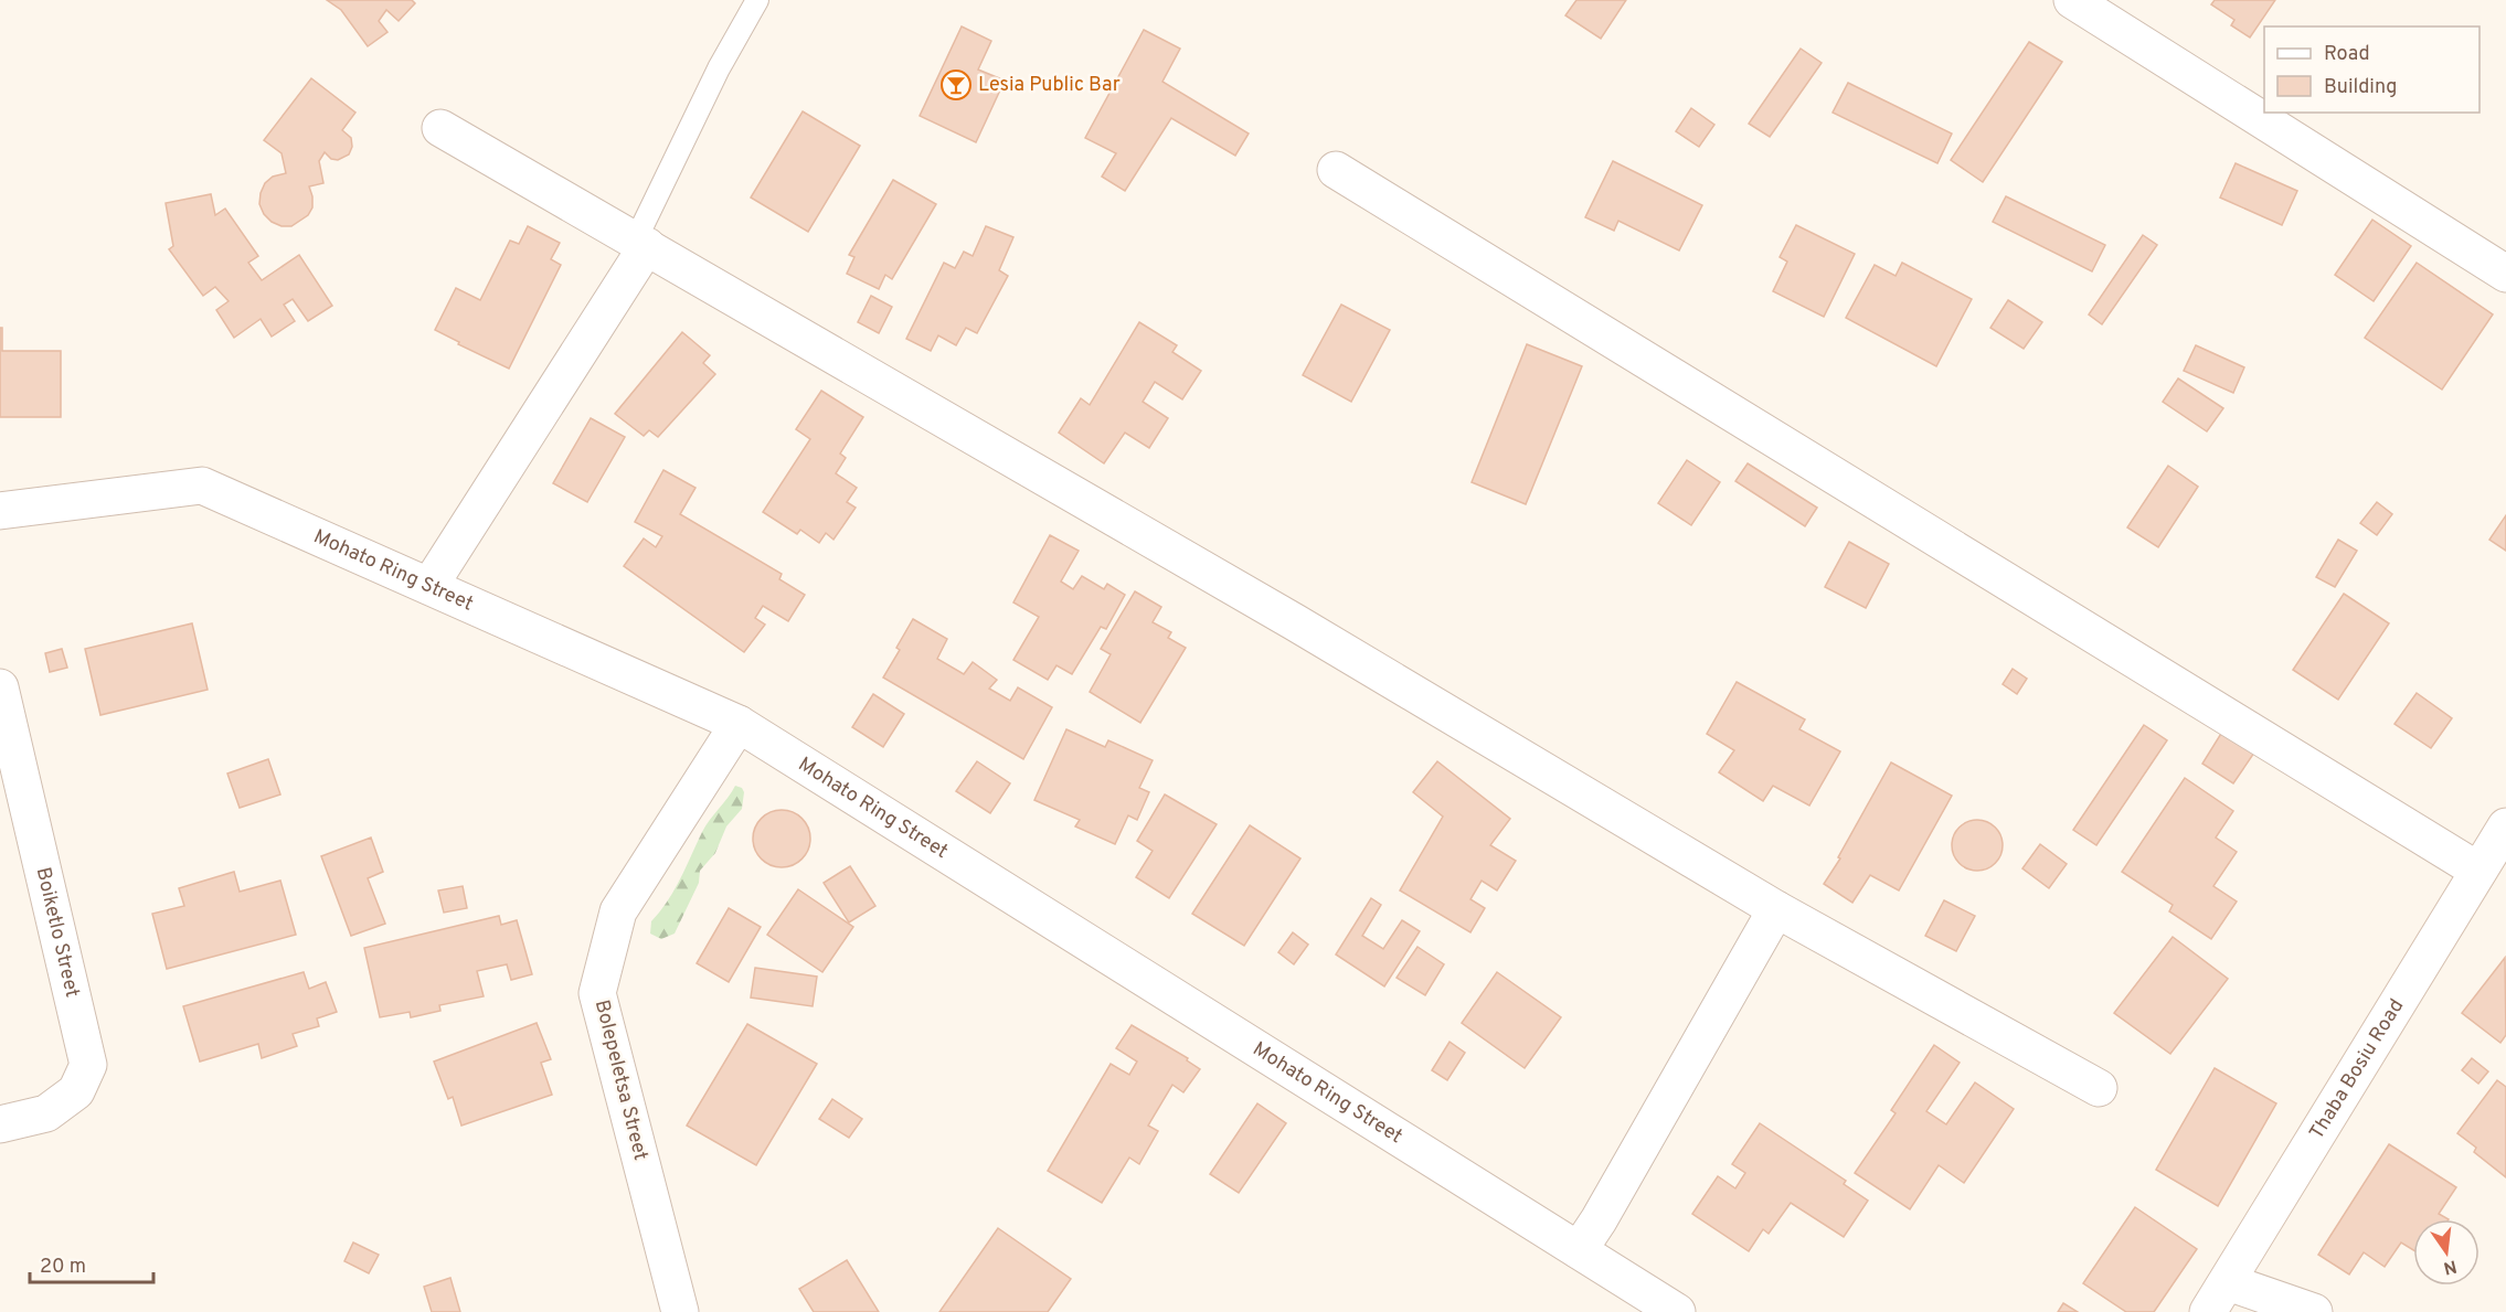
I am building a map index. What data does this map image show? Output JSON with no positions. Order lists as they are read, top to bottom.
{
  "streets": {
    "street": [
      "Mohato Ring Street",
      "Boiketlo Street",
      "Thaba Bosiu Road",
      "Bolepeletsa Street"
    ]
  },
  "crossings": [
    ["Mohato Ring Street", "Bolepeletsa Street"]
  ],
  "places": {
    "bar": ["Lesia Public Bar"]
  },
  "legend": ["Road", "Building"],
  "scale_bar": "20 m",
  "north": "bottom"
}
